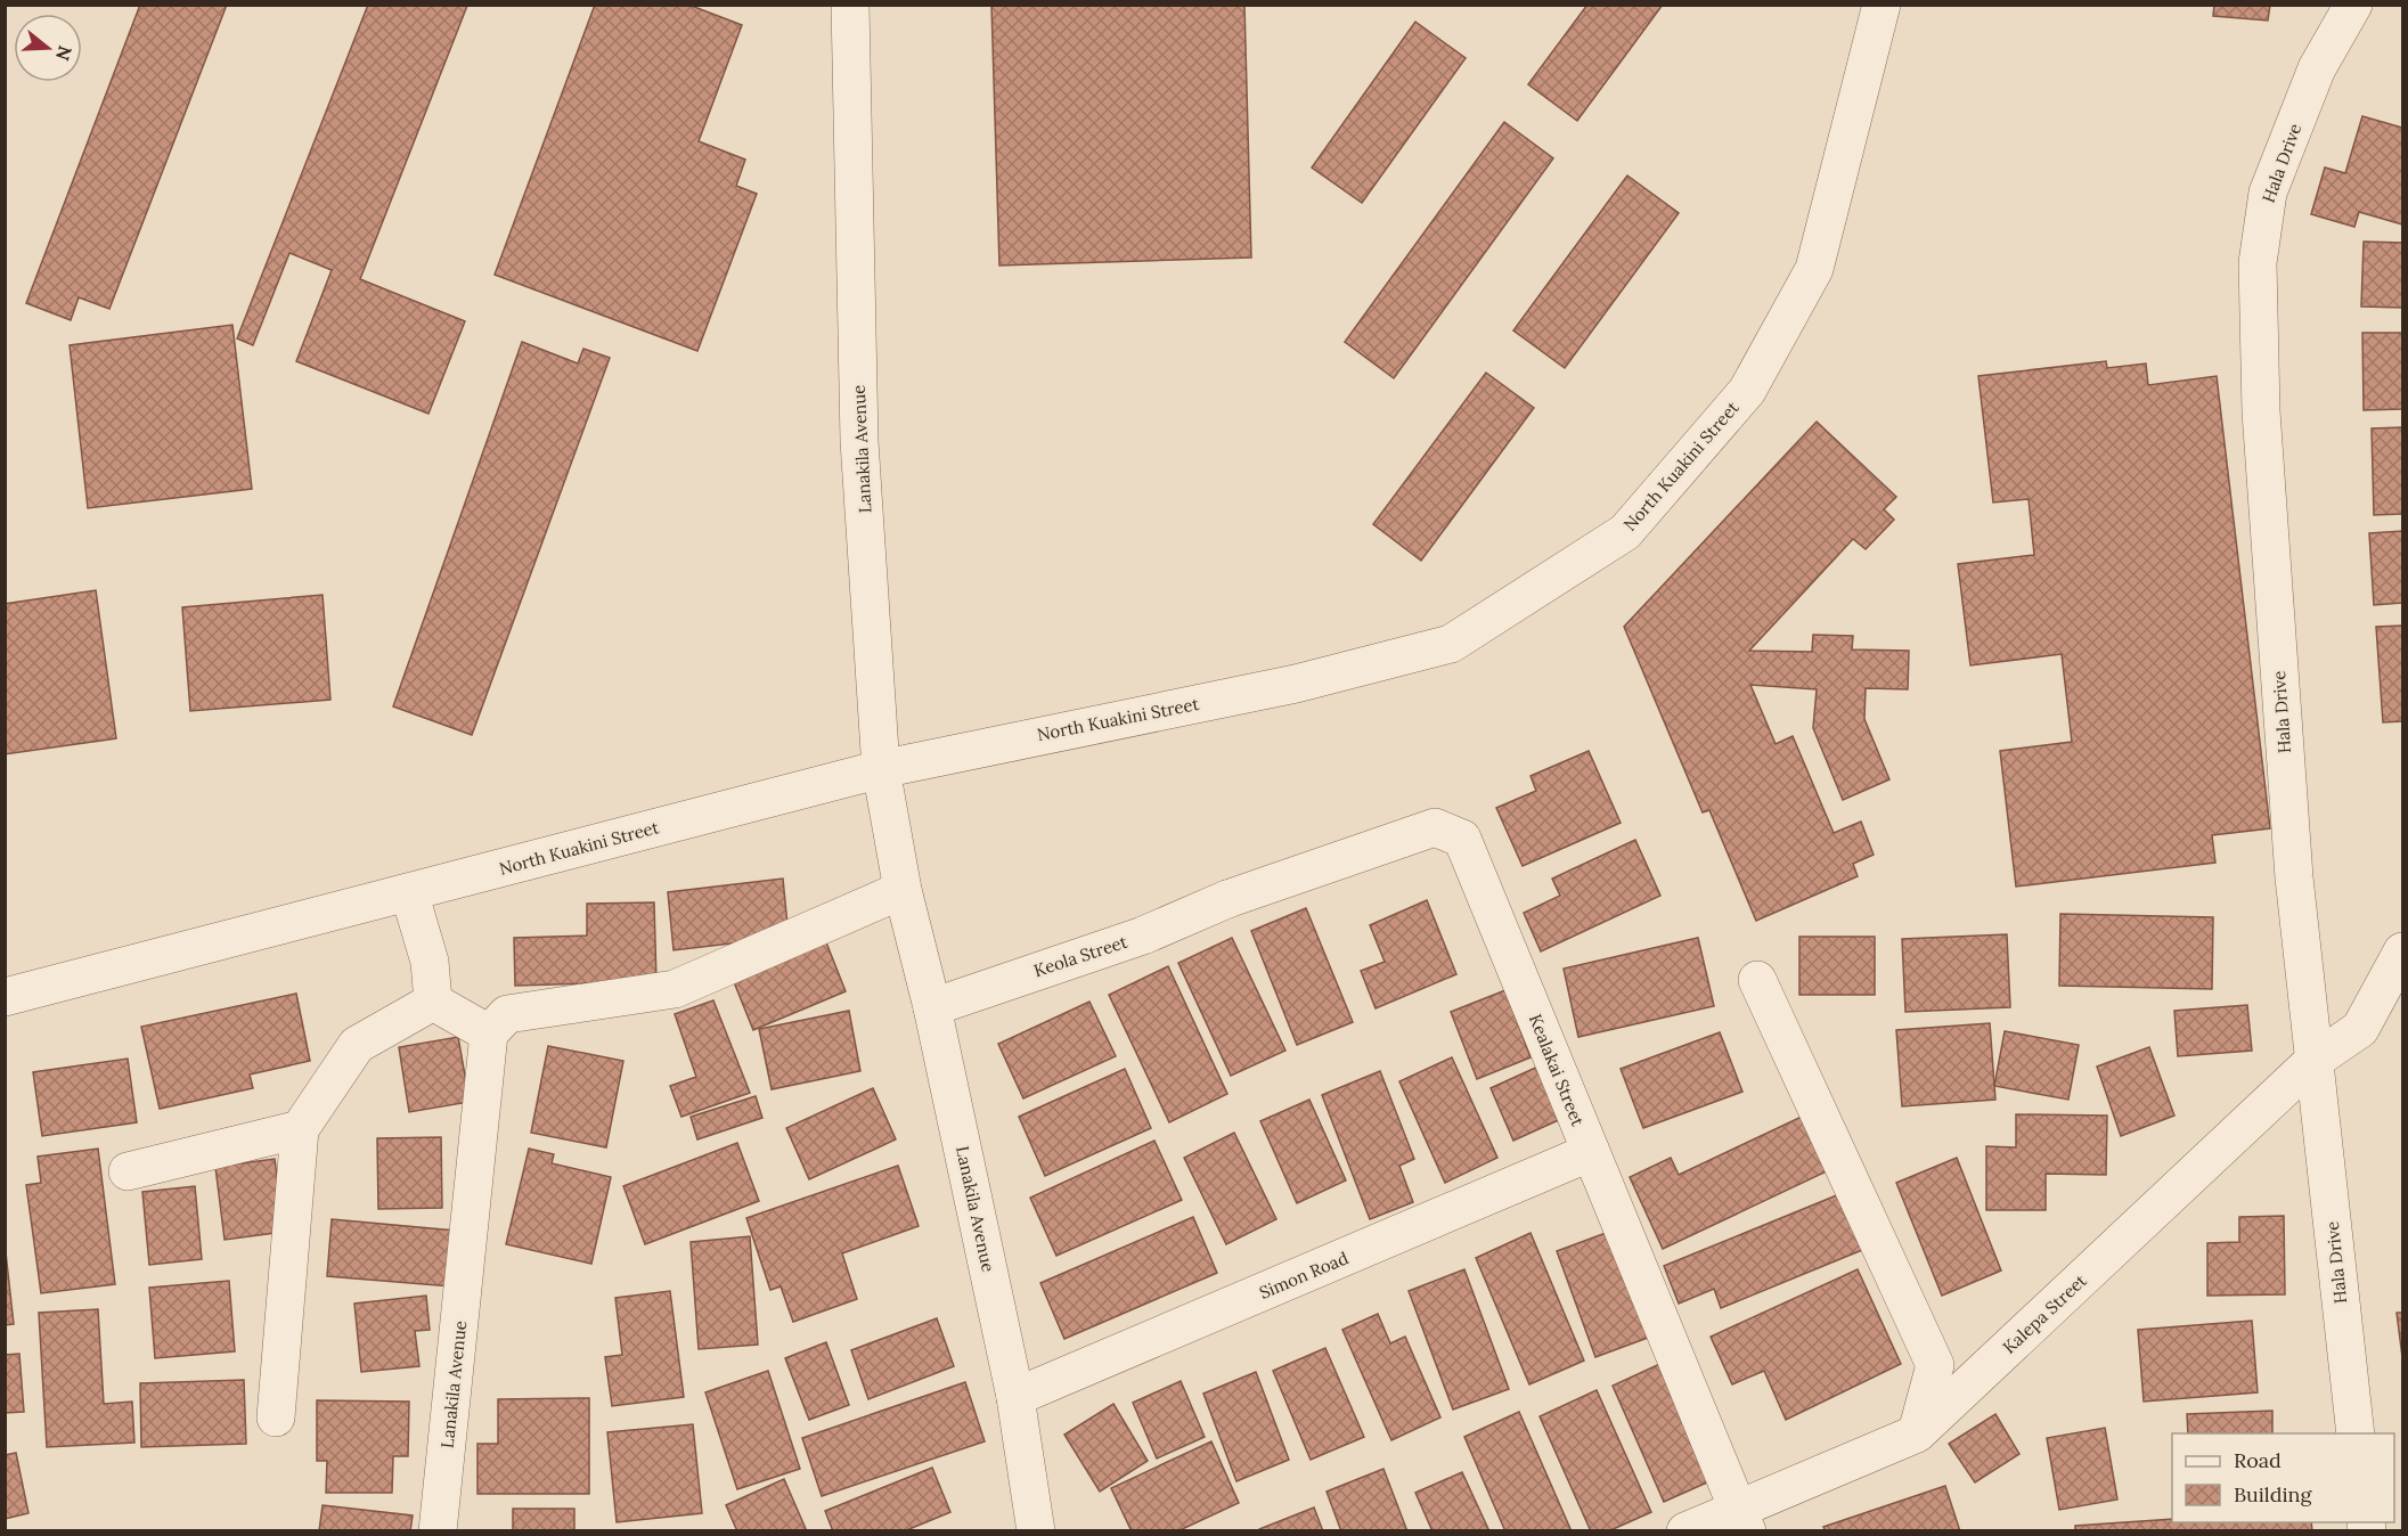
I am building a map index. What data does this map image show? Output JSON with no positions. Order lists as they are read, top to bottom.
{
  "streets": {
    "street": [
      "Hala Drive",
      "Lanakila Avenue",
      "North Kuakini Street",
      "Keola Street",
      "Kealakai Street",
      "Simon Road",
      "Kalepa Street"
    ]
  },
  "crossings": [
    ["Hala Drive", "Kalepa Street"],
    ["Lanakila Avenue", "North Kuakini Street"],
    ["Lanakila Avenue", "Keola Street"],
    ["Lanakila Avenue", "Simon Road"],
    ["Keola Street", "Kealakai Street"],
    ["Kealakai Street", "Simon Road"],
    ["Kealakai Street", "Kalepa Street"]
  ],
  "legend": ["Road", "Building"],
  "north": "right"
}
